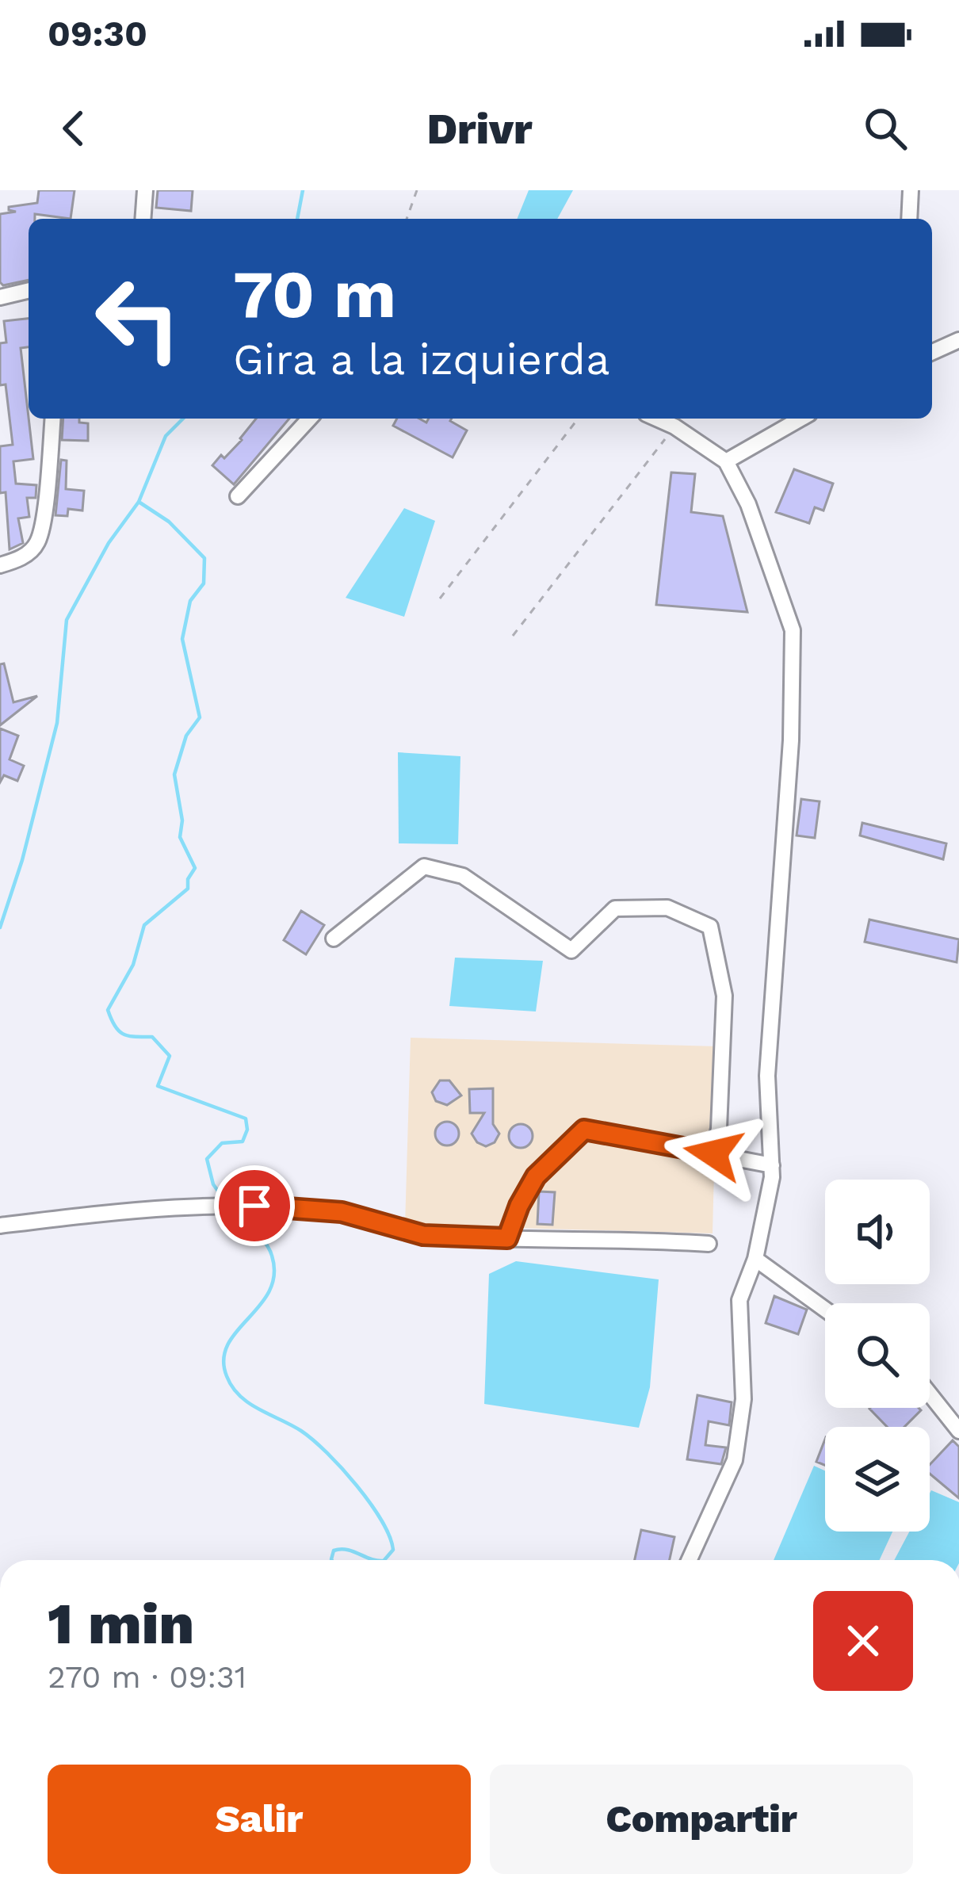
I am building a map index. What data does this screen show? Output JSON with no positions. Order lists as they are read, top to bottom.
{
  "page": {
    "status": "09:30",
    "header": "Drivr",
    "turn": ["70 m", "Gira a la izquierda"],
    "heading": ["1 min", "270 m · 09:31"],
    "buttons": ["Salir", "Compartir"]
  }
}
